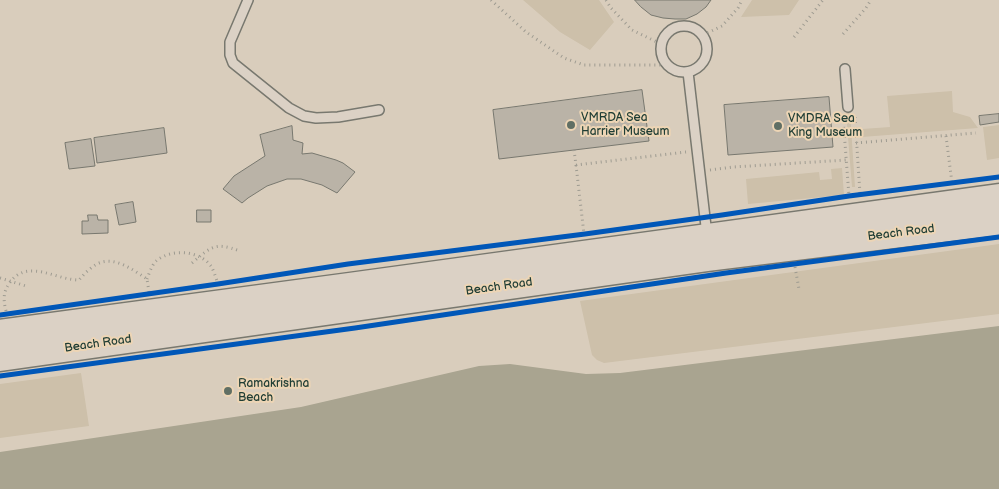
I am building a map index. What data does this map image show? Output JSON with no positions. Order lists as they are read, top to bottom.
{
  "streets": {
    "main road": ["Beach Road"]
  },
  "places": ["VMRDA Sea Harrier Museum", "VMDRA Sea King Museum", "Ramakrishna Beach"]
}
